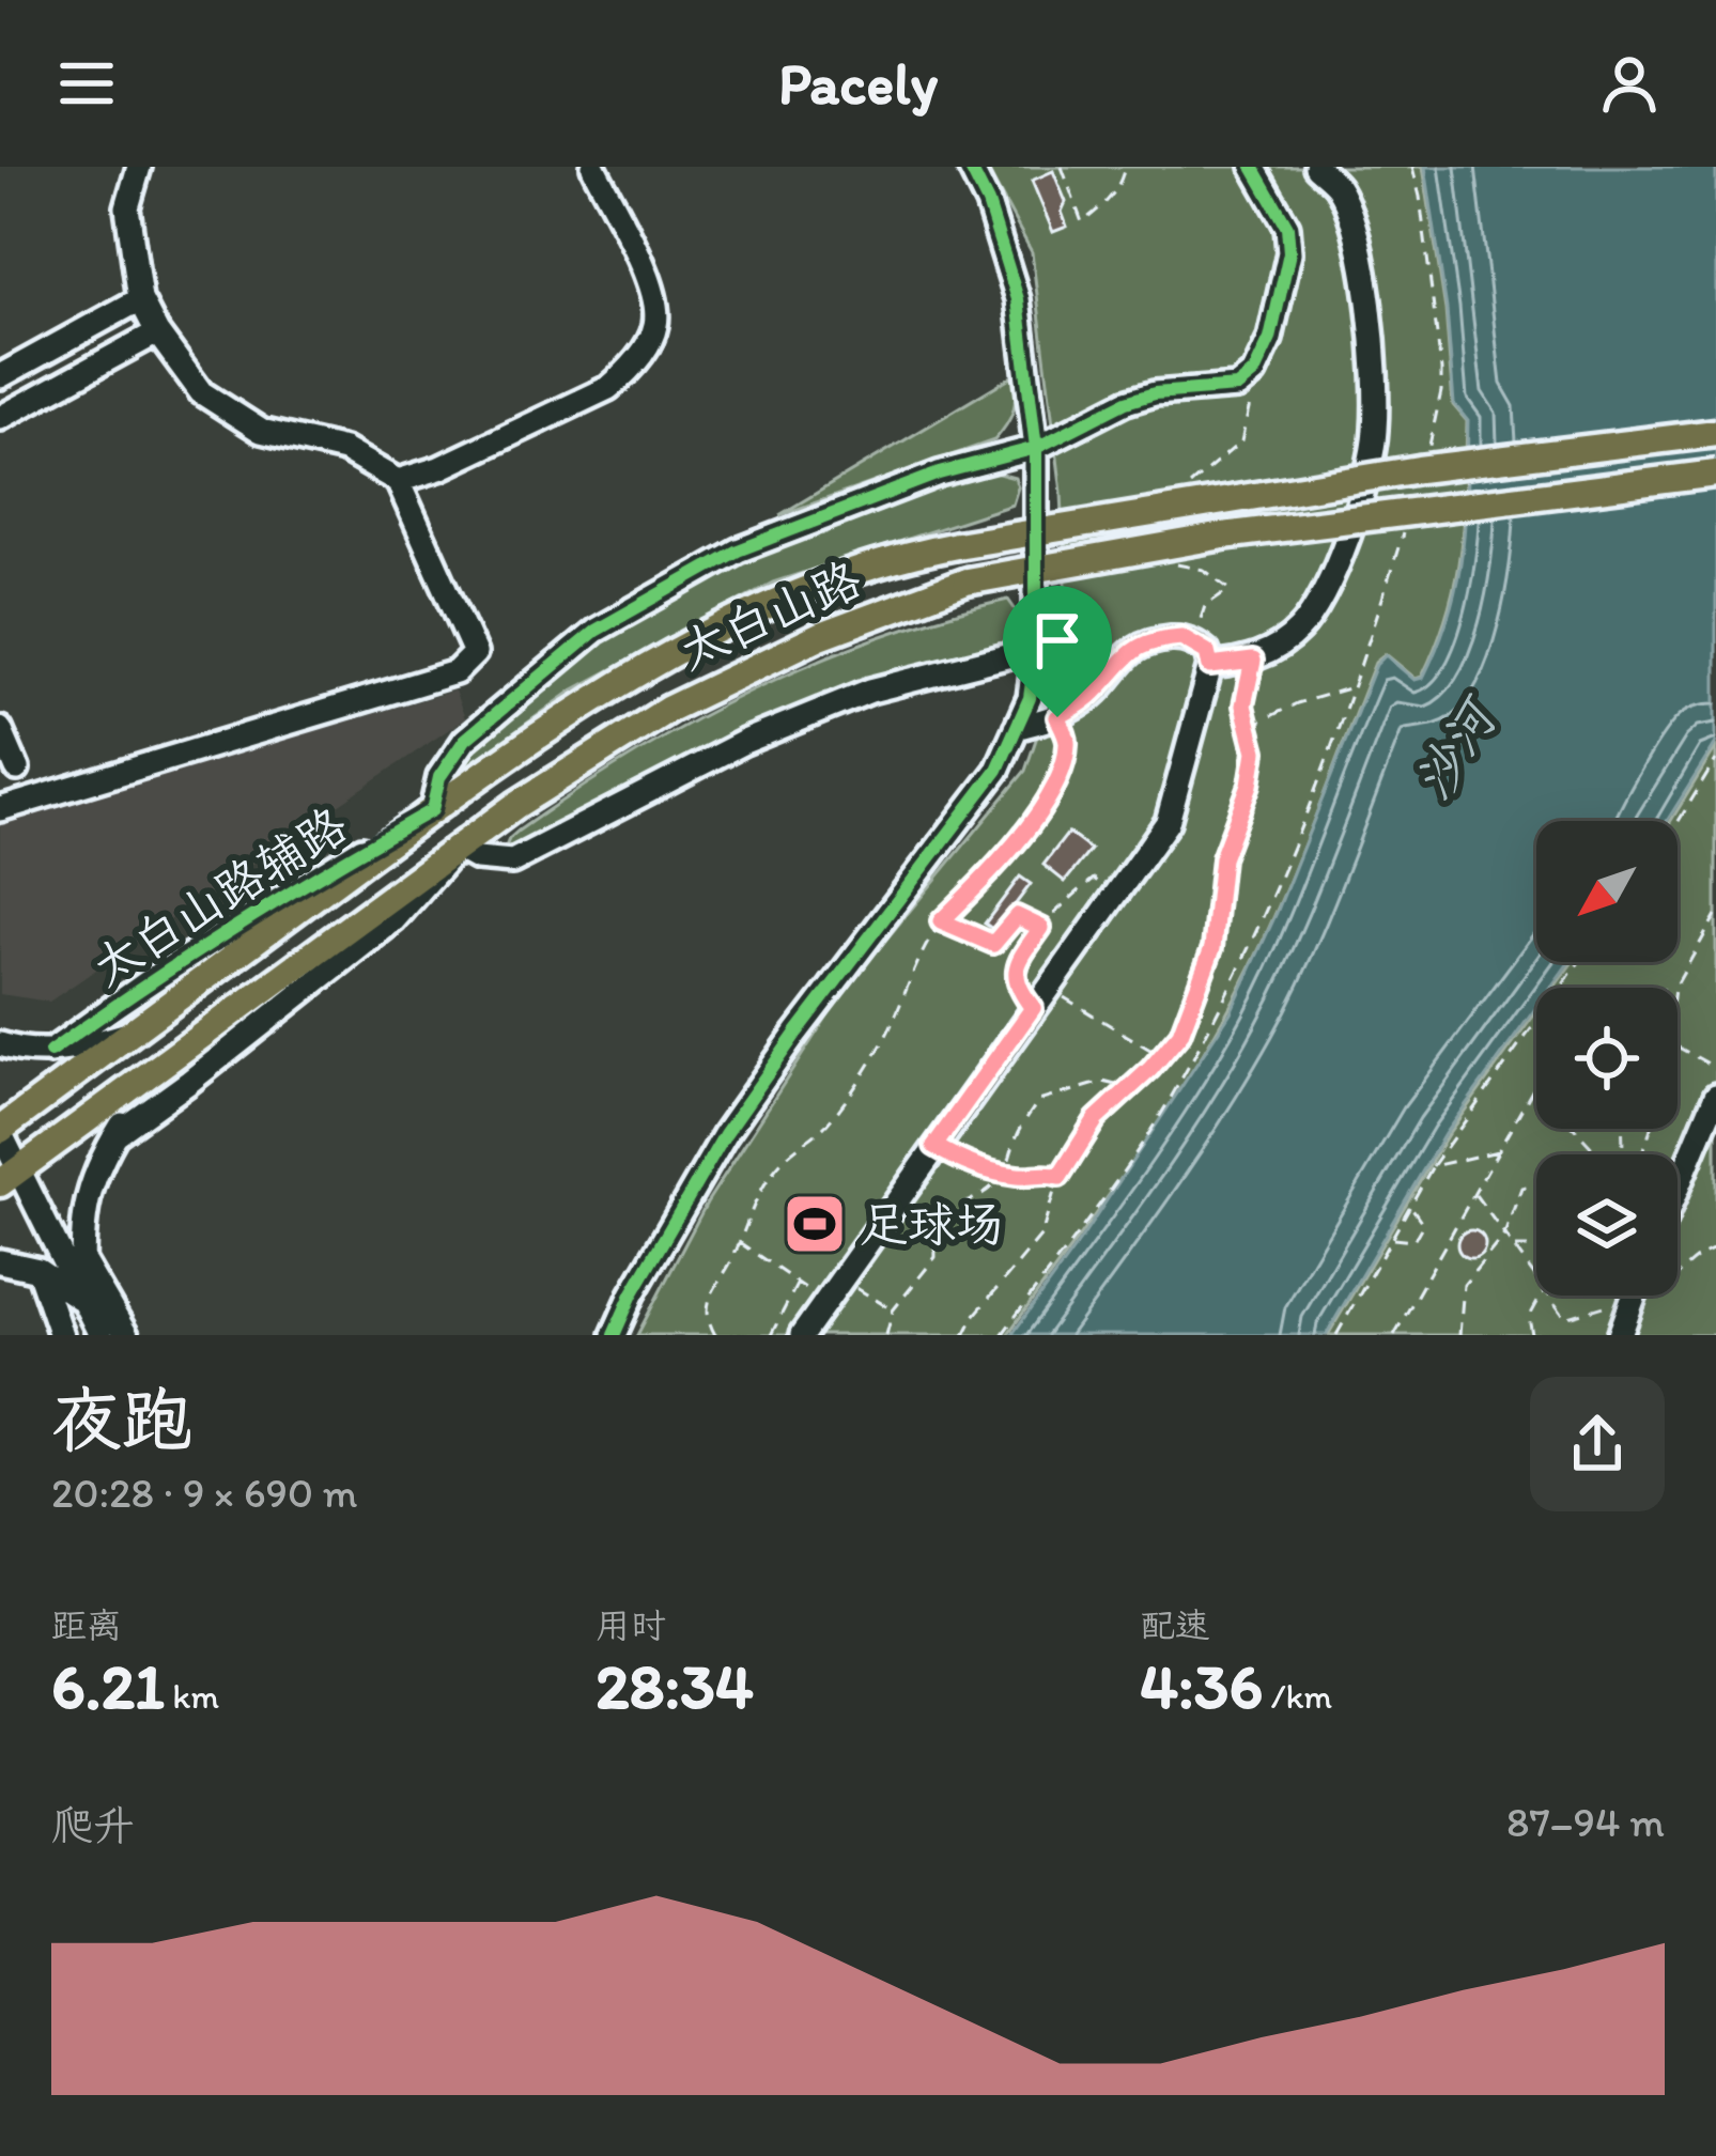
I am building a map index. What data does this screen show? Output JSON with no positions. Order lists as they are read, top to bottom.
{
  "streets": {
    "main road": ["太白山路"],
    "street": ["太白山路辅路"]
  },
  "crossings": [
    ["太白山路", "太白山路辅路"]
  ],
  "water": ["沙河"],
  "places": {
    "sports": ["足球场"]
  },
  "north": "bottom left",
  "page": {
    "header": "Pacely",
    "heading": ["夜跑", "20:28 · 9 × 690 m"],
    "stats": [
      ["距离", "6.21 km"],
      ["用时", "28:34"],
      ["配速", "4:36 /km"]
    ],
    "chart": ["爬升", "87–94 m"]
  }
}
